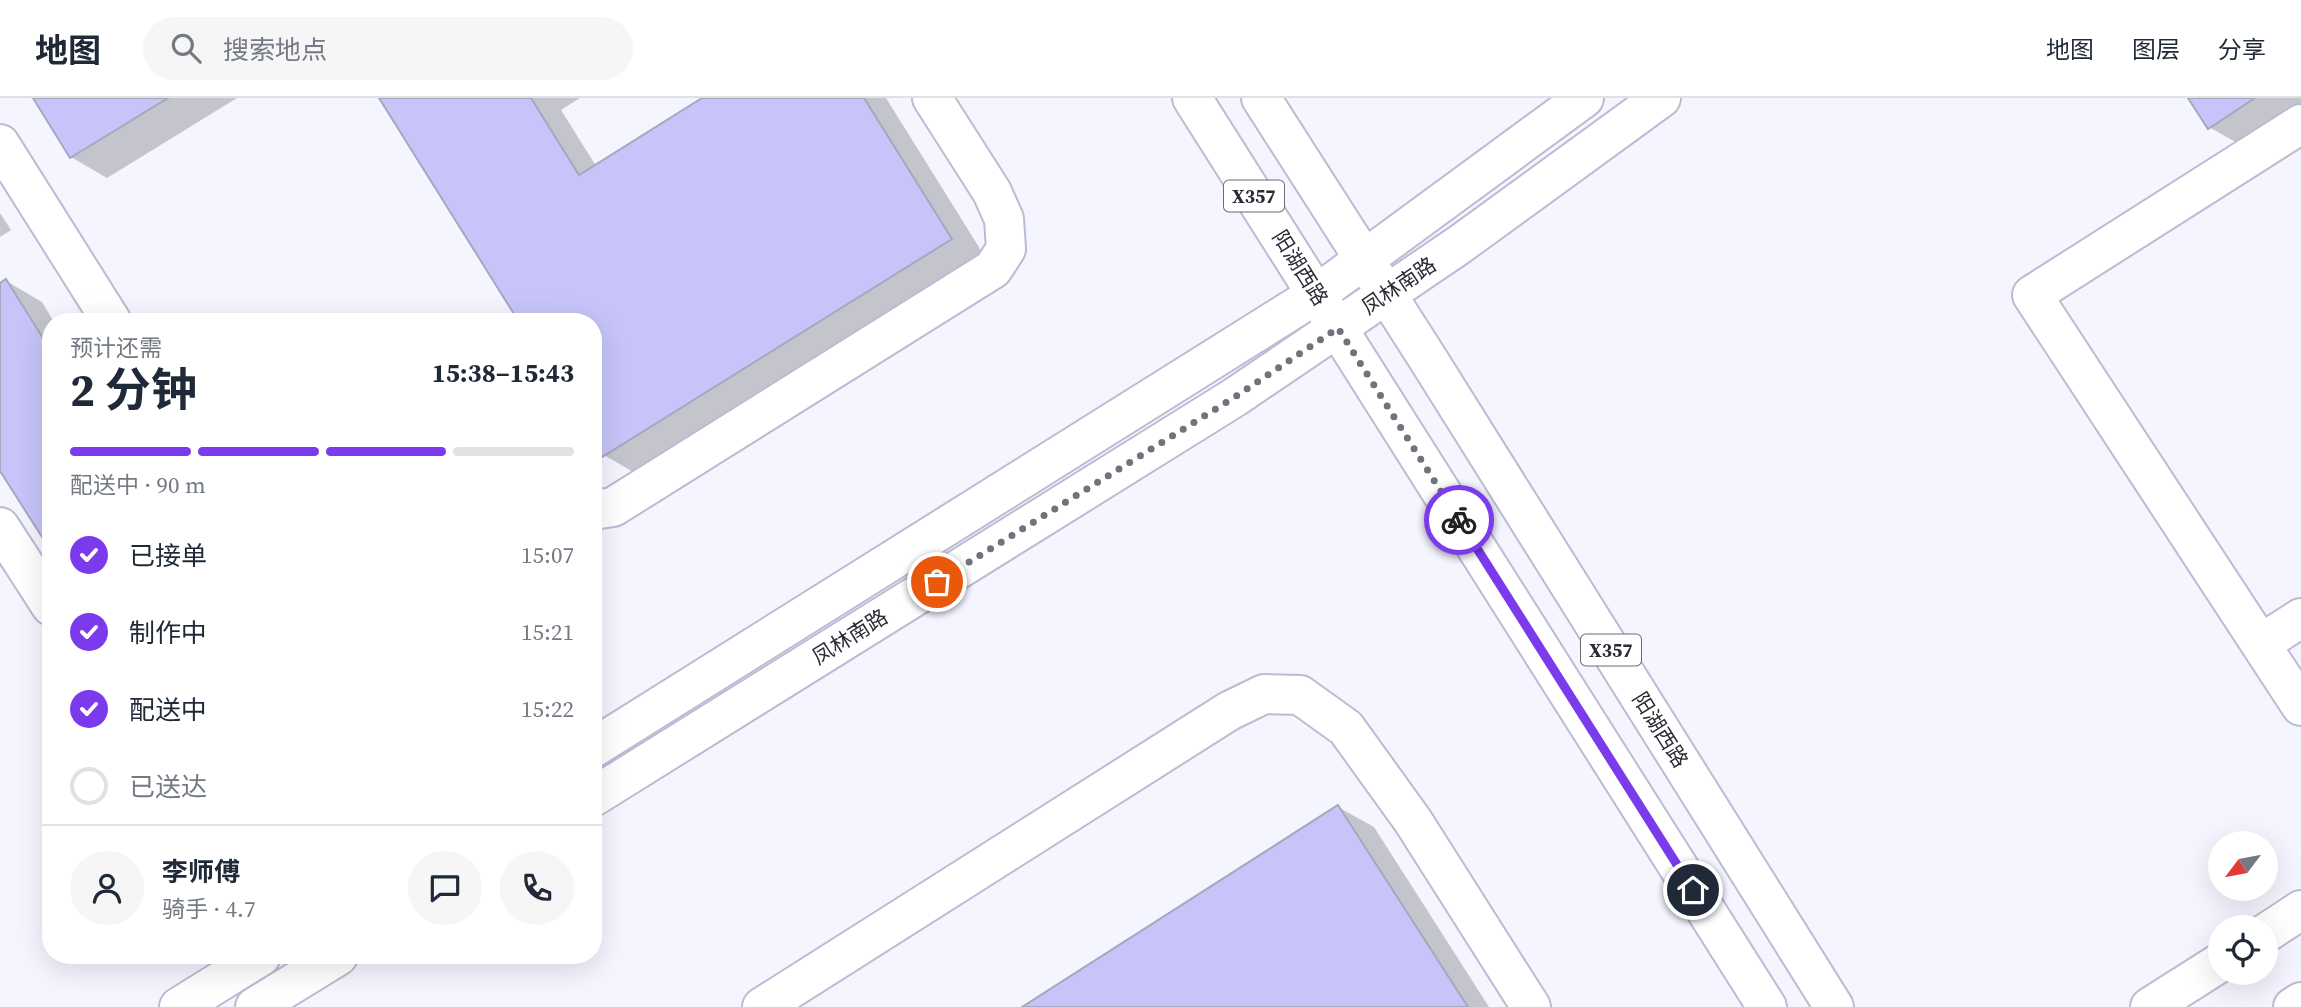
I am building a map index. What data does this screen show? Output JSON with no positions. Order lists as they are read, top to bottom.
{
  "streets": {
    "main road": ["X357", "阳湖西路", "凤林南路"]
  },
  "crossings": [
    ["阳湖西路", "凤林南路"]
  ],
  "north": "bottom left",
  "page": {
    "header": "地图",
    "search": "搜索地点",
    "nav": ["地图", "图层", "分享"],
    "heading": ["2 分钟", "预计还需", "15:38–15:43"],
    "panel": ["李师傅", "骑手 · 4.7"],
    "bar": "配送中 · 90 m",
    "list": [
      ["已接单", "15:07"],
      ["制作中", "15:21"],
      ["配送中", "15:22"],
      "已送达"
    ]
  }
}
